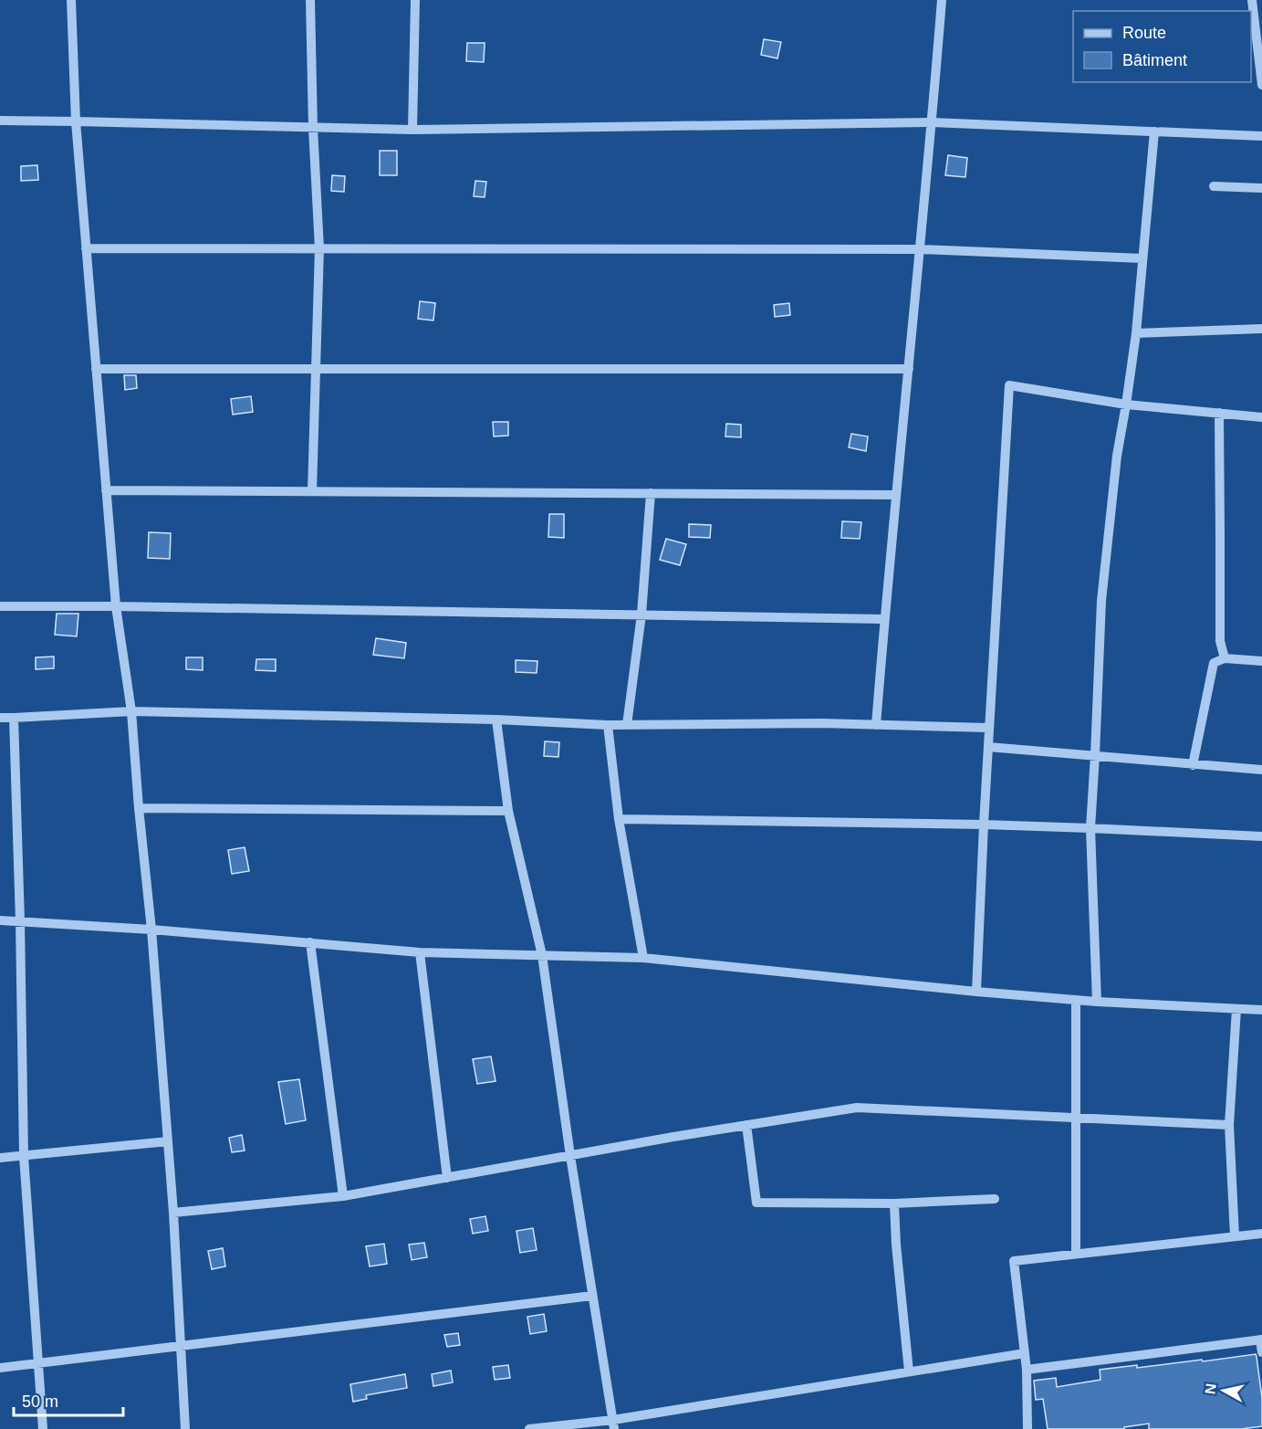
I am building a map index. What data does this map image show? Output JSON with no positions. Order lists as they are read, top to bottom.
{
  "legend": ["Route", "Bâtiment"],
  "scale_bar": "50 m",
  "north": "left"
}
